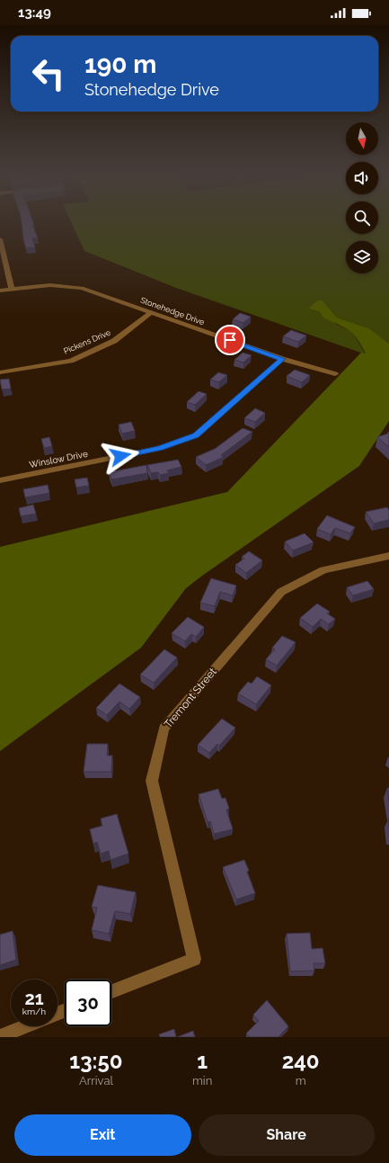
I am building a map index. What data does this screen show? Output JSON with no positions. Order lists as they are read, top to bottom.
{
  "streets": {
    "street": [
      "Stonehedge Drive",
      "Pickens Drive",
      "Winslow Drive",
      "Tremont Street"
    ]
  },
  "crossings": [
    ["Stonehedge Drive", "Pickens Drive"],
    ["Stonehedge Drive", "Winslow Drive"]
  ],
  "north": "bottom",
  "page": {
    "status": "13:49",
    "turn": ["190 m", "Stonehedge Drive"],
    "speed": "21 km/h",
    "limit": "30",
    "eta": [
      "13:50",
      "Arrival",
      "1",
      "min",
      "240",
      "m"
    ],
    "buttons": ["Exit", "Share"]
  }
}
